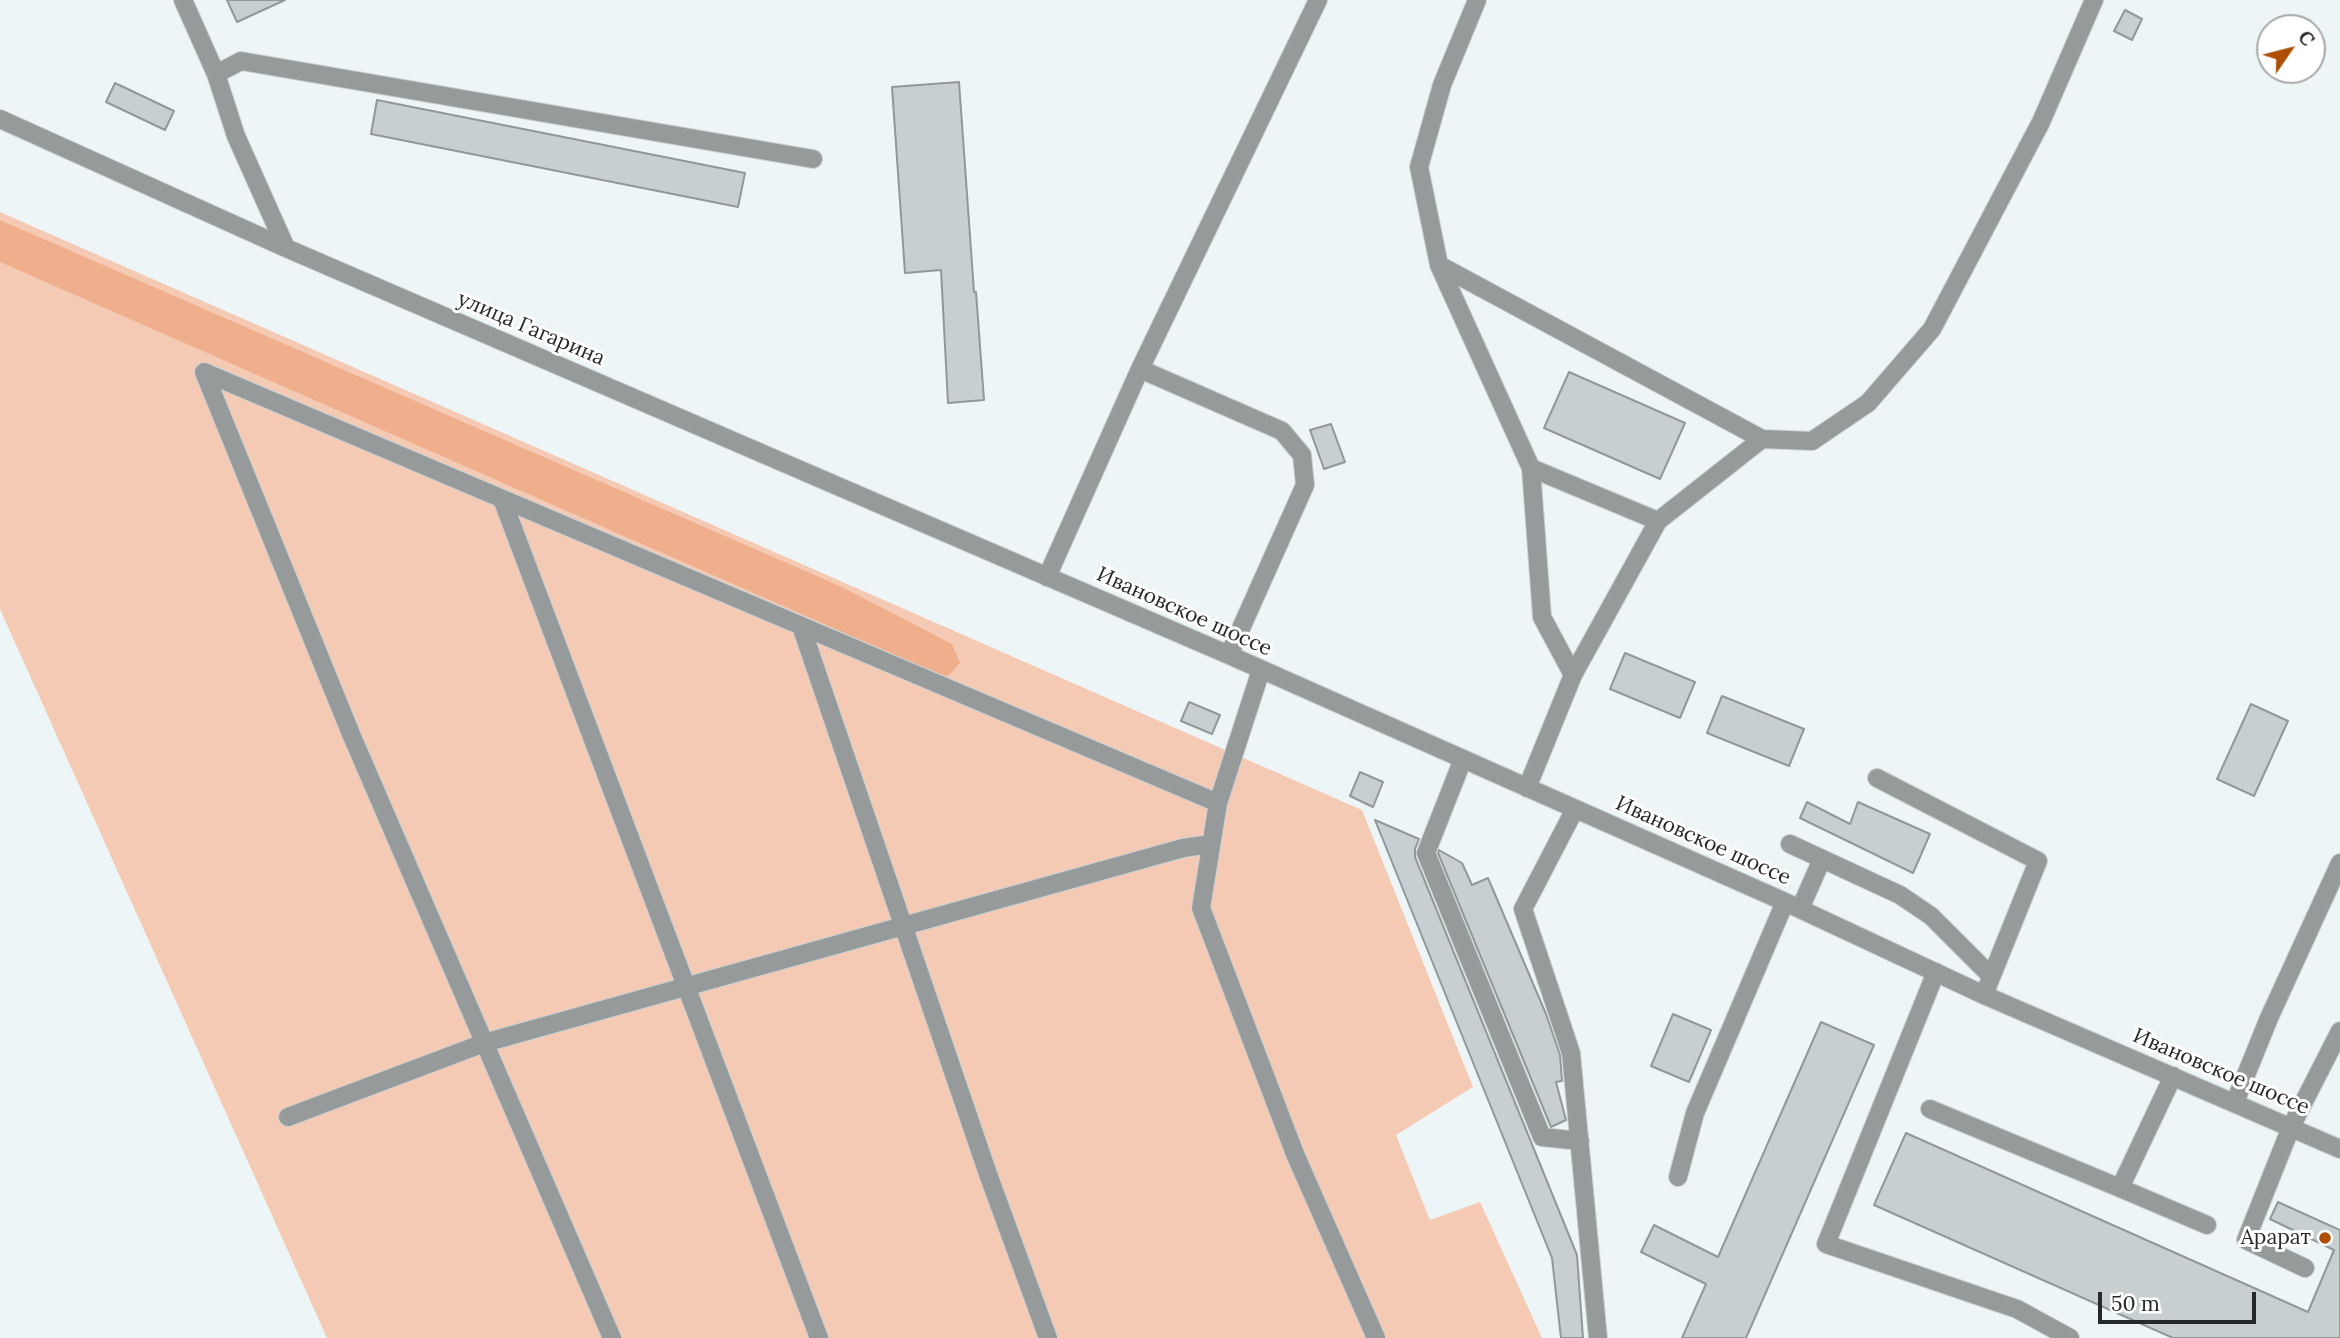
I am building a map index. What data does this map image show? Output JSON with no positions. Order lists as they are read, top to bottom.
{
  "streets": {
    "street": ["улица Гагарина", "Ивановское шоссе"]
  },
  "crossings": [
    ["улица Гагарина", "Ивановское шоссе"]
  ],
  "places": ["Арарат"],
  "scale_bar": "50 m",
  "north": "top right"
}
